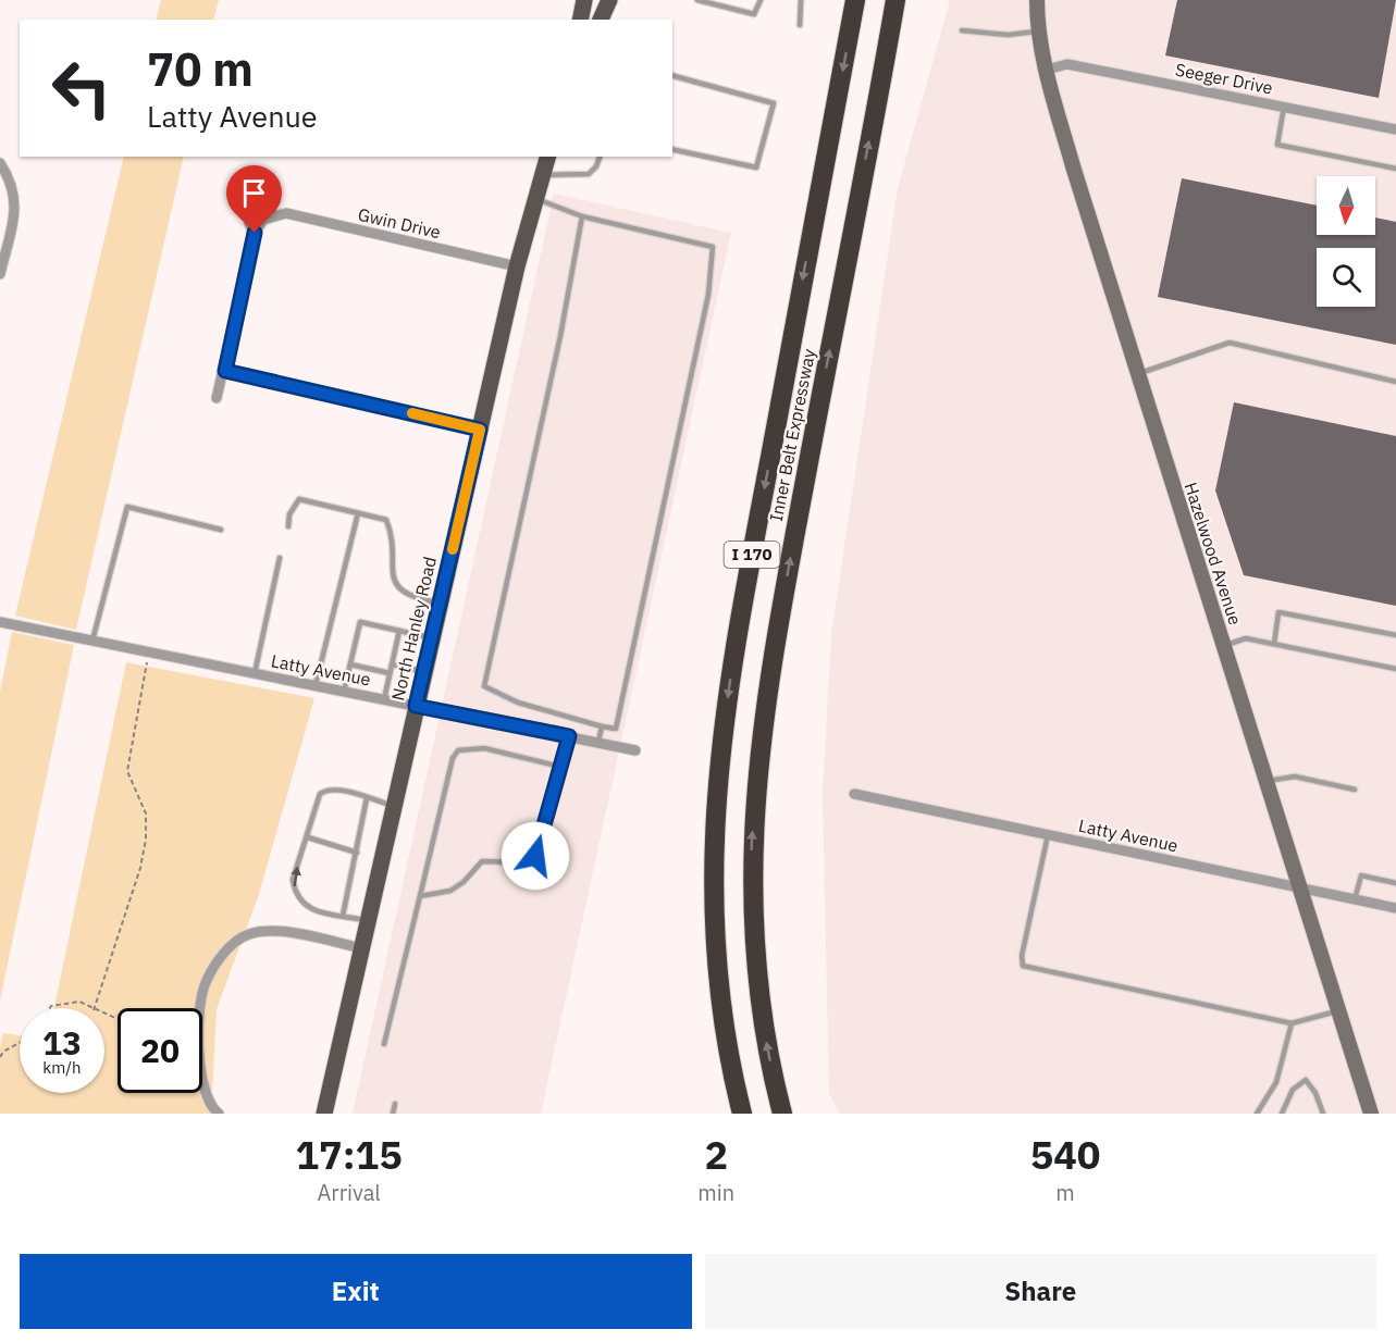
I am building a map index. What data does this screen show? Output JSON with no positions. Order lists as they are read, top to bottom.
{
  "streets": {
    "highway": ["Inner Belt Expressway", "I 170"],
    "main road": ["North Hanley Road"],
    "street": [
      "Seeger Drive",
      "Gwin Drive",
      "Hazelwood Avenue",
      "Latty Avenue"
    ]
  },
  "crossings": [
    ["Seeger Drive", "Hazelwood Avenue"],
    ["Gwin Drive", "North Hanley Road"],
    ["Hazelwood Avenue", "Latty Avenue"],
    ["North Hanley Road", "Latty Avenue"]
  ],
  "north": "bottom",
  "page": {
    "turn": ["70 m", "Latty Avenue"],
    "speed": "13 km/h",
    "limit": "20",
    "eta": [
      "17:15",
      "Arrival",
      "2",
      "min",
      "540",
      "m"
    ],
    "buttons": ["Exit", "Share"]
  }
}
